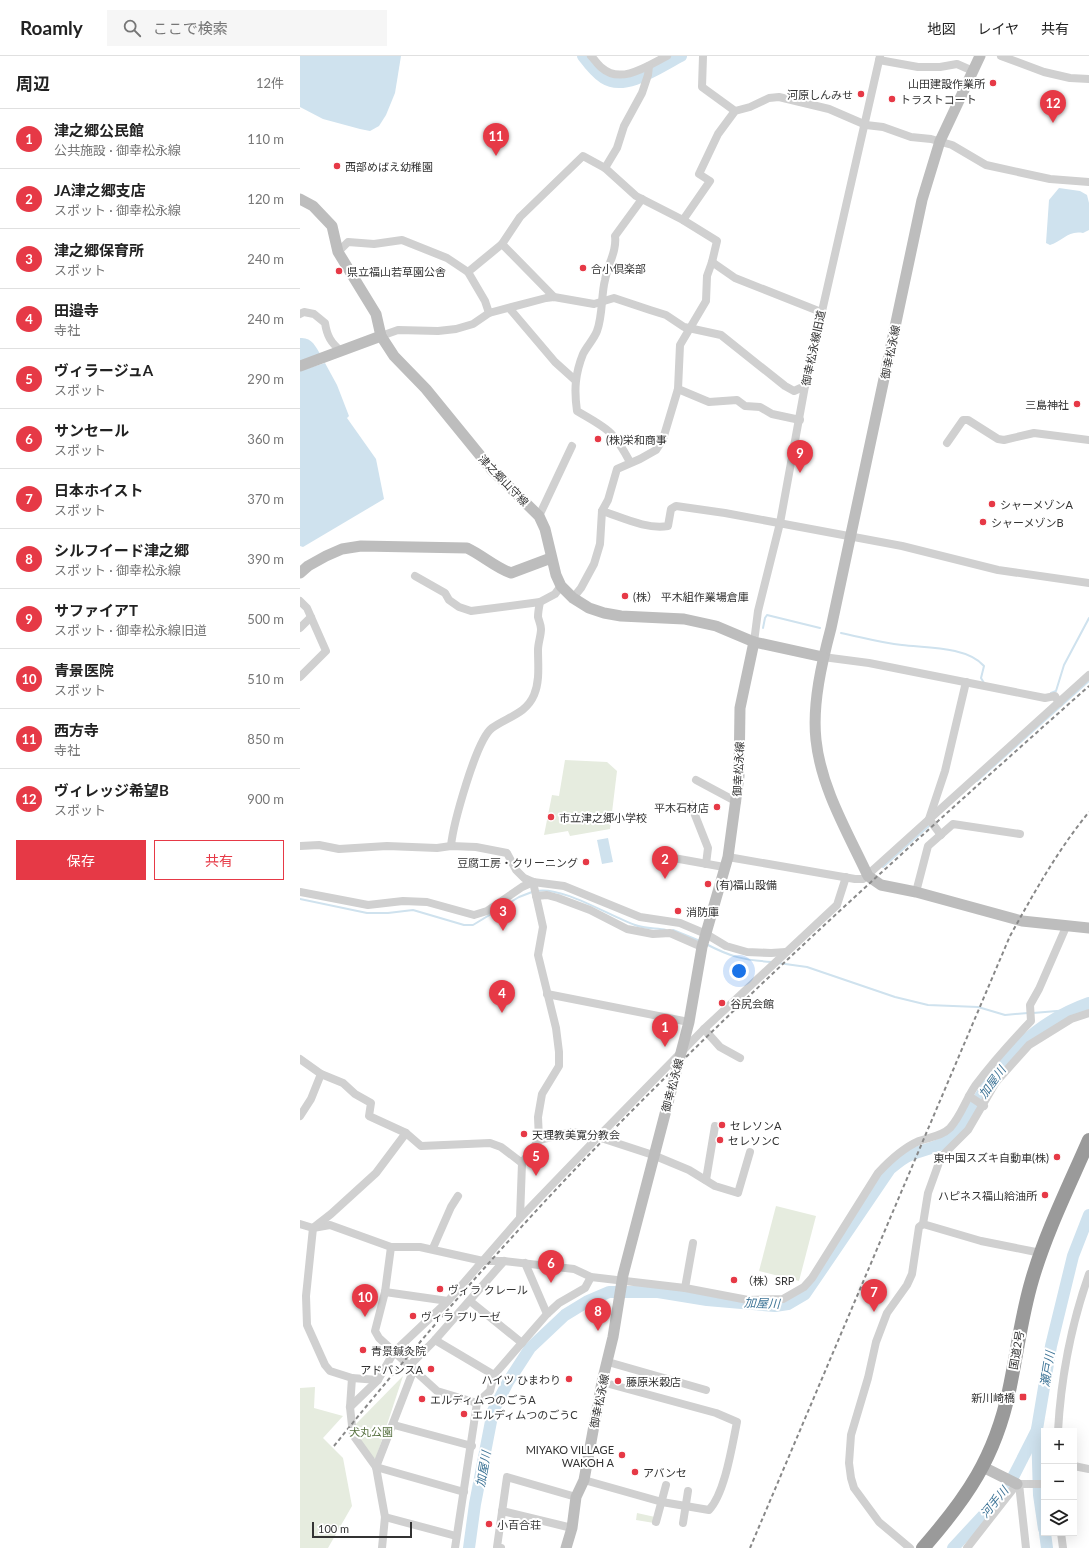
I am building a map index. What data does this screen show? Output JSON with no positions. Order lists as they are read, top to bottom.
{
  "streets": {
    "highway": ["国道2号"],
    "main road": ["御幸松永線", "津之郷山守線"],
    "street": ["御幸松永線旧道"]
  },
  "crossings": [
    ["御幸松永線旧道", "御幸松永線"],
    ["御幸松永線旧道", "津之郷山守線"],
    ["御幸松永線", "津之郷山守線"]
  ],
  "water": ["加屋川", "瀬戸川", "河手川"],
  "parks": ["犬丸公園"],
  "places": {
    "other": [
      "山田建設作業所",
      "河原しんみせ",
      "トラストコート",
      "西部めばえ幼稚園",
      "合小倶楽部",
      "県立福山若草園公舎",
      "三島神社",
      "(株)栄和商事",
      "シャーメゾンA",
      "シャーメゾンB",
      "(株） 平木組作業場倉庫",
      "平木石材店",
      "市立津之郷小学校",
      "豆腐工房・クリーニング",
      "(有)福山設備",
      "消防庫",
      "谷尻会館",
      "セレソンA",
      "天理教美寛分教会",
      "セレソンC",
      "東中国スズキ自動車(株)",
      "ハピネス福山給油所",
      "（株）SRP",
      "ヴィラ クレール",
      "ヴィラ プリーゼ",
      "青景鍼灸院",
      "アドバンスA",
      "ハイツ ひまわり",
      "藤原米穀店",
      "エルディムつのごうA",
      "エルディムつのごうC",
      "MIYAKO VILLAGE WAKOH A",
      "アバンセ",
      "小百合荘"
    ],
    "transit": ["新川崎橋"]
  },
  "scale_bar": "100 m",
  "page": {
    "header": "Roamly",
    "search": "ここで検索",
    "nav": ["地図", "レイヤ", "共有"],
    "heading": ["周辺", "12件"],
    "pins": [
      "12",
      "11",
      "9",
      "2",
      "3",
      "4",
      "1",
      "5",
      "6",
      "7",
      "10",
      "8"
    ],
    "list": [
      {
        "mark": "1",
        "name": "津之郷公民館",
        "note": "公共施設 · 御幸松永線",
        "value": "110 m"
      },
      {
        "mark": "2",
        "name": "JA津之郷支店",
        "note": "スポット · 御幸松永線",
        "value": "120 m"
      },
      {
        "mark": "3",
        "name": "津之郷保育所",
        "note": "スポット",
        "value": "240 m"
      },
      {
        "mark": "4",
        "name": "田邉寺",
        "note": "寺社",
        "value": "240 m"
      },
      {
        "mark": "5",
        "name": "ヴィラージュA",
        "note": "スポット",
        "value": "290 m"
      },
      {
        "mark": "6",
        "name": "サンセール",
        "note": "スポット",
        "value": "360 m"
      },
      {
        "mark": "7",
        "name": "日本ホイスト",
        "note": "スポット",
        "value": "370 m"
      },
      {
        "mark": "8",
        "name": "シルフイード津之郷",
        "note": "スポット · 御幸松永線",
        "value": "390 m"
      },
      {
        "mark": "9",
        "name": "サファイアT",
        "note": "スポット · 御幸松永線旧道",
        "value": "500 m"
      },
      {
        "mark": "10",
        "name": "青景医院",
        "note": "スポット",
        "value": "510 m"
      },
      {
        "mark": "11",
        "name": "西方寺",
        "note": "寺社",
        "value": "850 m"
      },
      {
        "mark": "12",
        "name": "ヴィレッジ希望B",
        "note": "スポット",
        "value": "900 m"
      }
    ],
    "buttons": ["保存", "共有"],
    "map_buttons": ["+", "−"],
    "scale": "100 m"
  }
}
